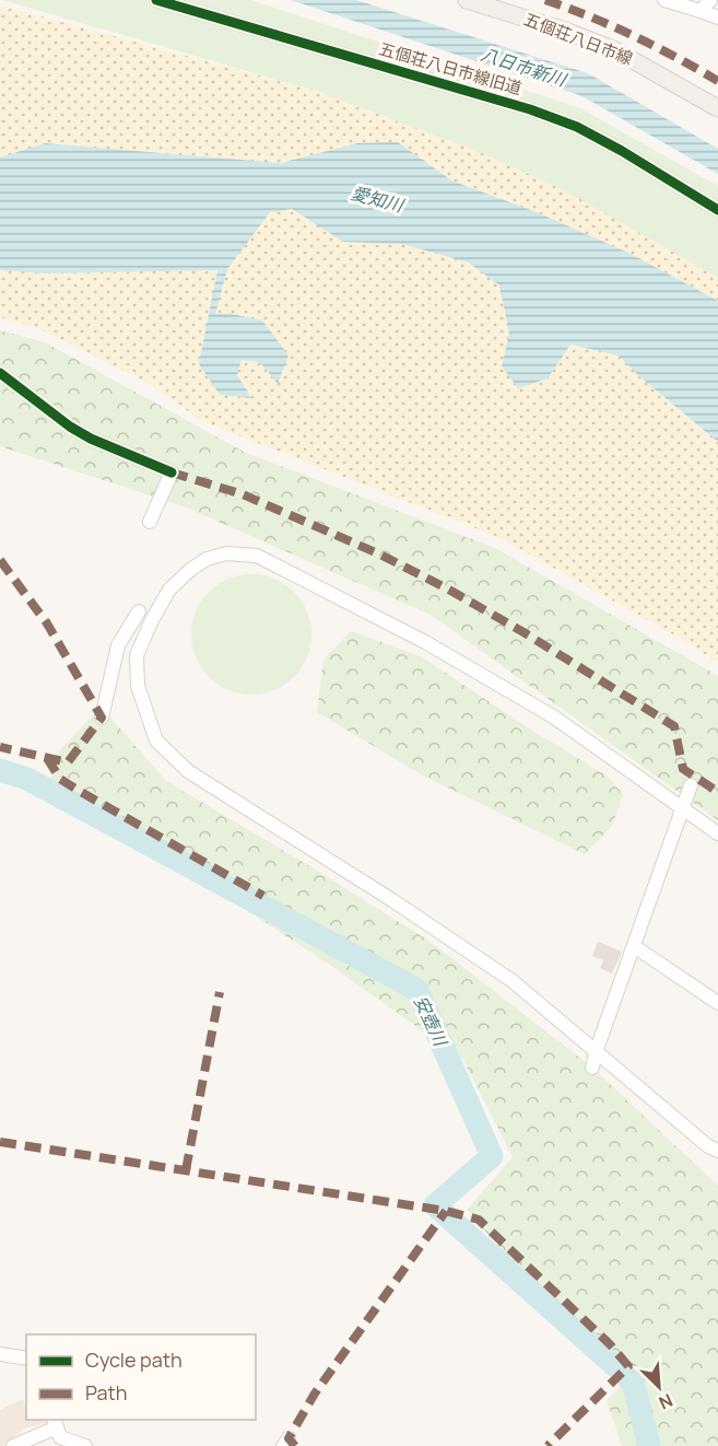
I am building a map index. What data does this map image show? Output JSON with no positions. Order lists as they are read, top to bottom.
{
  "streets": {
    "main road": ["五個荘八日市線"],
    "street": ["五個荘八日市線旧道"]
  },
  "water": ["八日市新川", "愛知川", "安壺川"],
  "legend": ["Cycle path", "Path"],
  "north": "bottom right"
}
